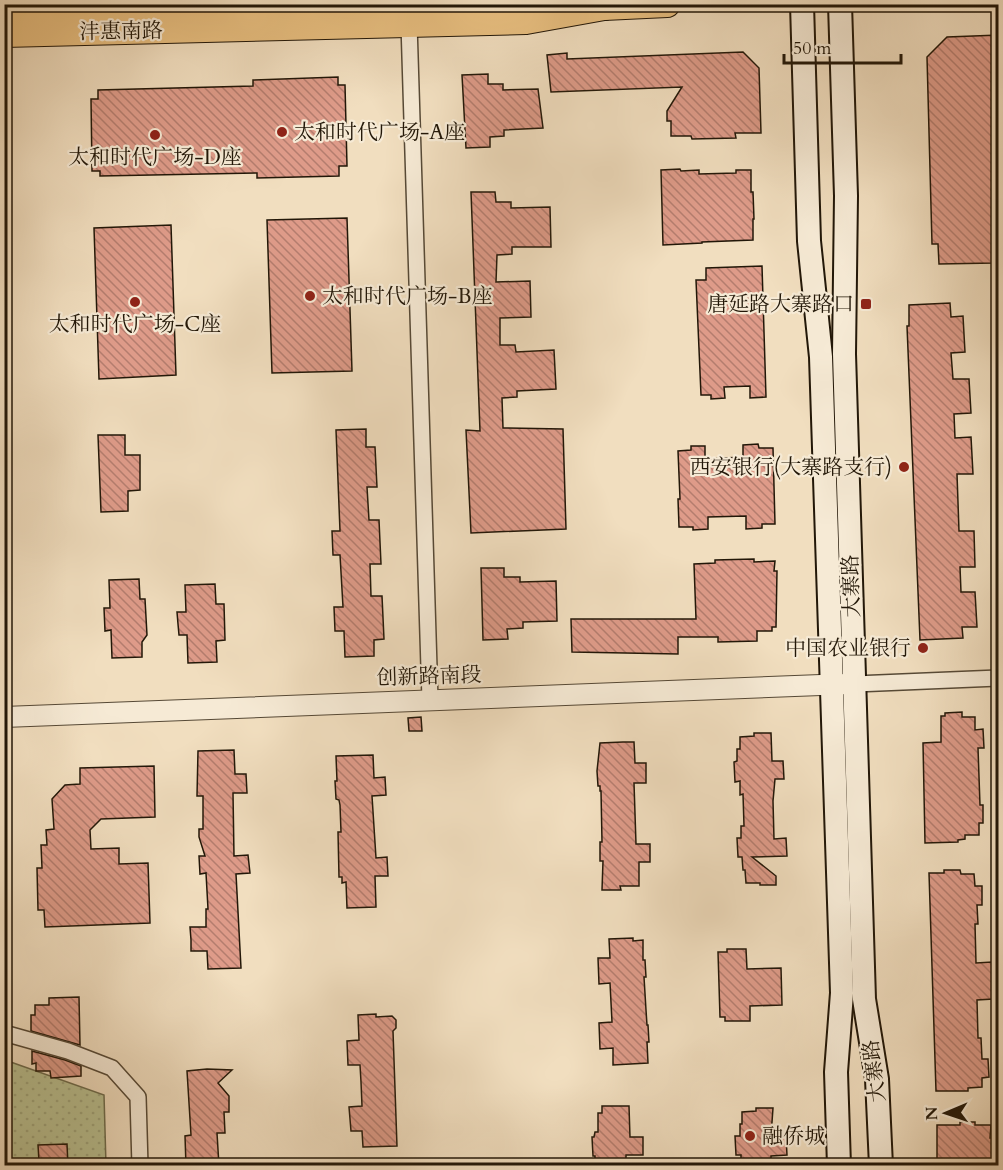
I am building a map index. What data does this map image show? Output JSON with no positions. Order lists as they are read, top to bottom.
{
  "streets": {
    "main road": ["沣惠南路", "大寨路"],
    "street": ["创新路南段"]
  },
  "crossings": [
    ["大寨路", "创新路南段"]
  ],
  "places": {
    "other": [
      "太和时代广场-A座",
      "太和时代广场-D座",
      "太和时代广场-B座",
      "太和时代广场-C座",
      "西安银行(大寨路支行)",
      "中国农业银行",
      "融侨城"
    ],
    "transit": ["唐延路大寨路口"]
  },
  "scale_bar": "50 m",
  "north": "left"
}
